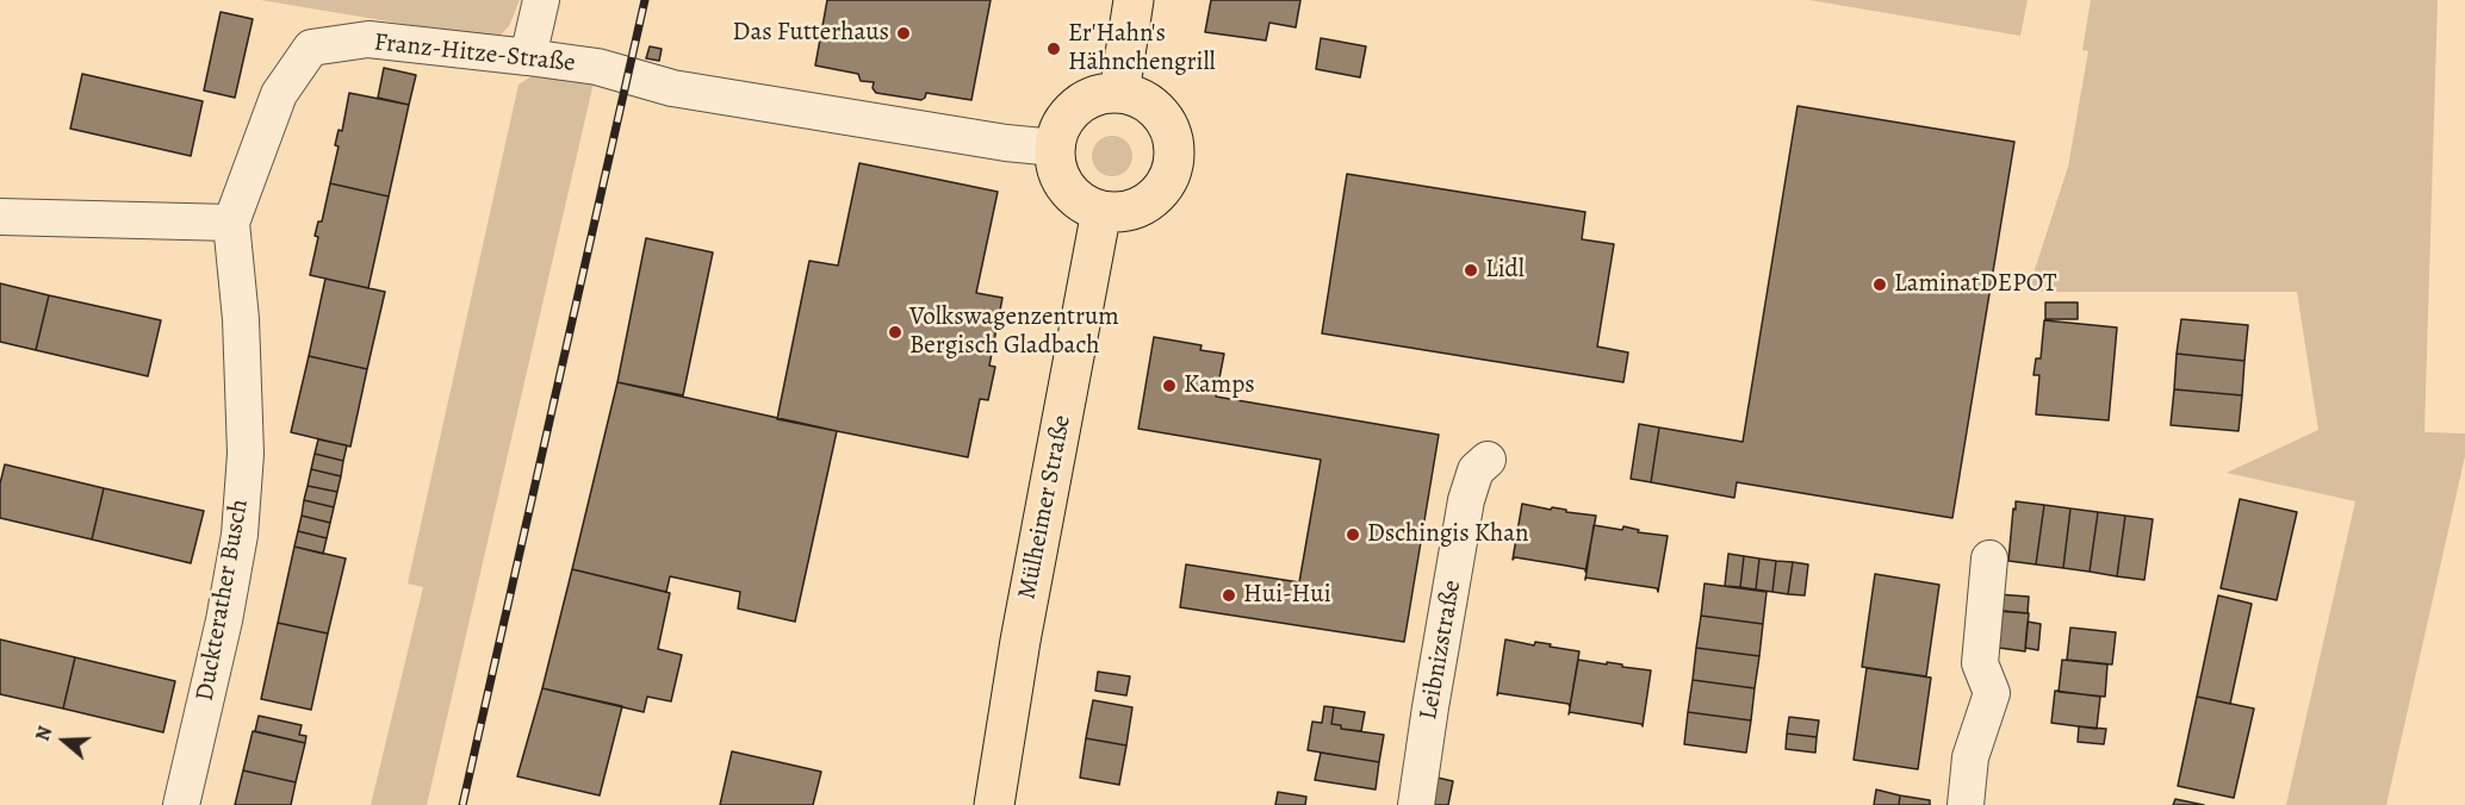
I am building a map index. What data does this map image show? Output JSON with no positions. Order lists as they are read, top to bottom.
{
  "streets": {
    "main road": ["Mülheimer Straße"],
    "street": ["Franz-Hitze-Straße", "Duckterather Busch", "Leibnizstraße"]
  },
  "crossings": [
    ["Franz-Hitze-Straße", "Mülheimer Straße"],
    ["Franz-Hitze-Straße", "Duckterather Busch"]
  ],
  "places": [
    "Das Futterhaus",
    "Er'Hahn's Hähnchengrill",
    "Lidl",
    "LaminatDEPOT",
    "Volkswagenzentrum Bergisch Gladbach",
    "Kamps",
    "Dschingis Khan",
    "Hui-Hui"
  ],
  "north": "left"
}
